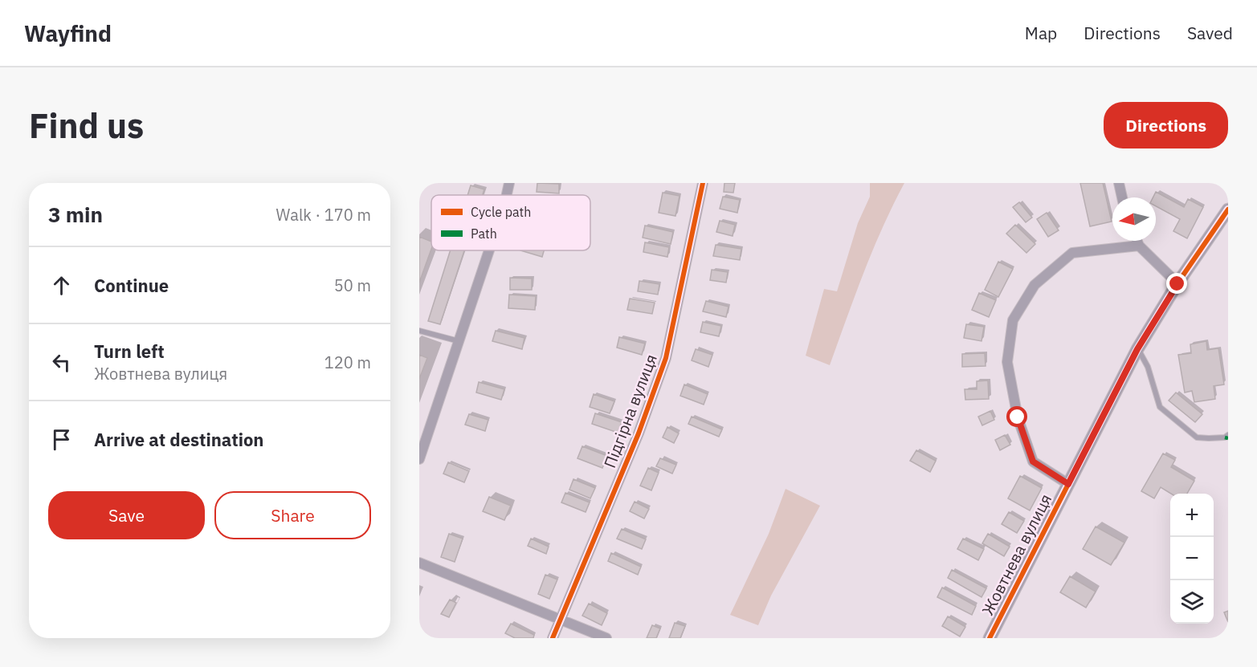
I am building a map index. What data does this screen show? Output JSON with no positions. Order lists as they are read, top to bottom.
{
  "streets": {
    "street": ["Підгірна вулиця", "Жовтнева вулиця"]
  },
  "legend": ["Cycle path", "Path"],
  "north": "left",
  "page": {
    "header": "Wayfind",
    "nav": ["Map", "Directions", "Saved"],
    "buttons": [
      "Directions",
      ["Save", "Share"]
    ],
    "title": "Find us",
    "heading": ["3 min", "Walk · 170 m"],
    "list": [
      ["Continue", "50 m"],
      ["Turn left", "Жовтнева вулиця", "120 m"],
      "Arrive at destination"
    ],
    "map_buttons": ["+", "−"]
  }
}
